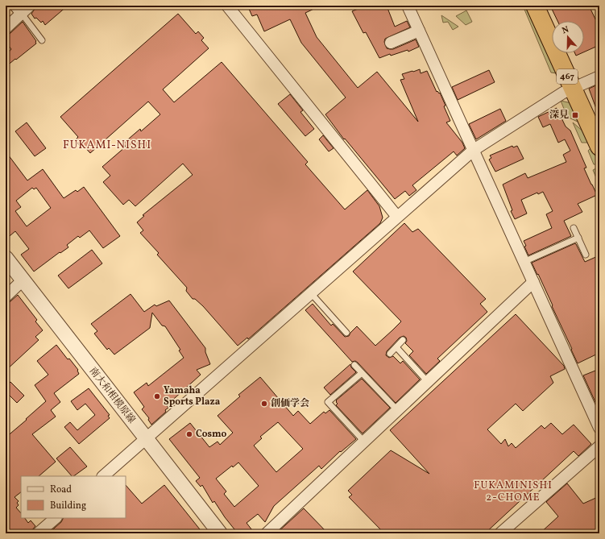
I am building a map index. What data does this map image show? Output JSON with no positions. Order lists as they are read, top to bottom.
{
  "streets": {
    "highway": ["467"],
    "street": ["南大和相模原線"]
  },
  "districts": ["FUKAMI-NISHI", "FUKAMINISHI 2-CHOME"],
  "places": {
    "transit": ["深見"],
    "other": ["Yamaha Sports Plaza", "創価学会", "Cosmo"]
  },
  "legend": ["Road", "Building"],
  "north": "top"
}
